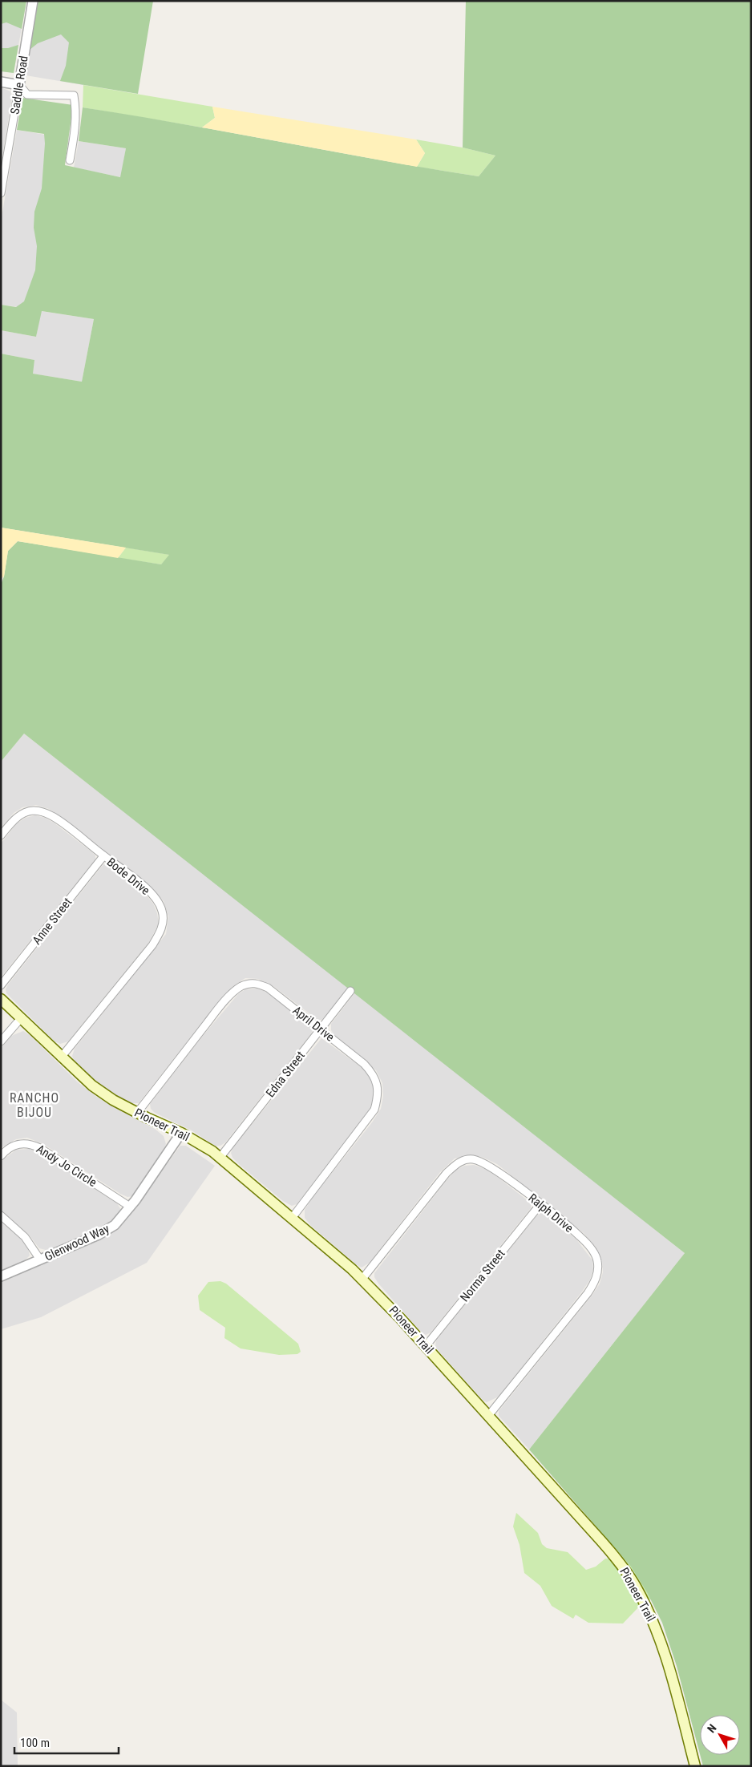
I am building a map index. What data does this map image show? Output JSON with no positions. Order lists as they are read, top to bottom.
{
  "streets": {
    "main road": ["Pioneer Trail"],
    "street": [
      "Saddle Road",
      "Bode Drive",
      "Anne Street",
      "April Drive",
      "Edna Street",
      "Andy Jo Circle",
      "Ralph Drive",
      "Glenwood Way",
      "Norma Street"
    ]
  },
  "crossings": [
    ["Bode Drive", "Anne Street"],
    ["Bode Drive", "Pioneer Trail"],
    ["April Drive", "Edna Street"],
    ["April Drive", "Pioneer Trail"],
    ["Edna Street", "Pioneer Trail"],
    ["Pioneer Trail", "Ralph Drive"],
    ["Pioneer Trail", "Glenwood Way"],
    ["Pioneer Trail", "Norma Street"],
    ["Andy Jo Circle", "Glenwood Way"],
    ["Ralph Drive", "Norma Street"]
  ],
  "districts": ["RANCHO BIJOU"],
  "scale_bar": "100 m",
  "north": "top left"
}
